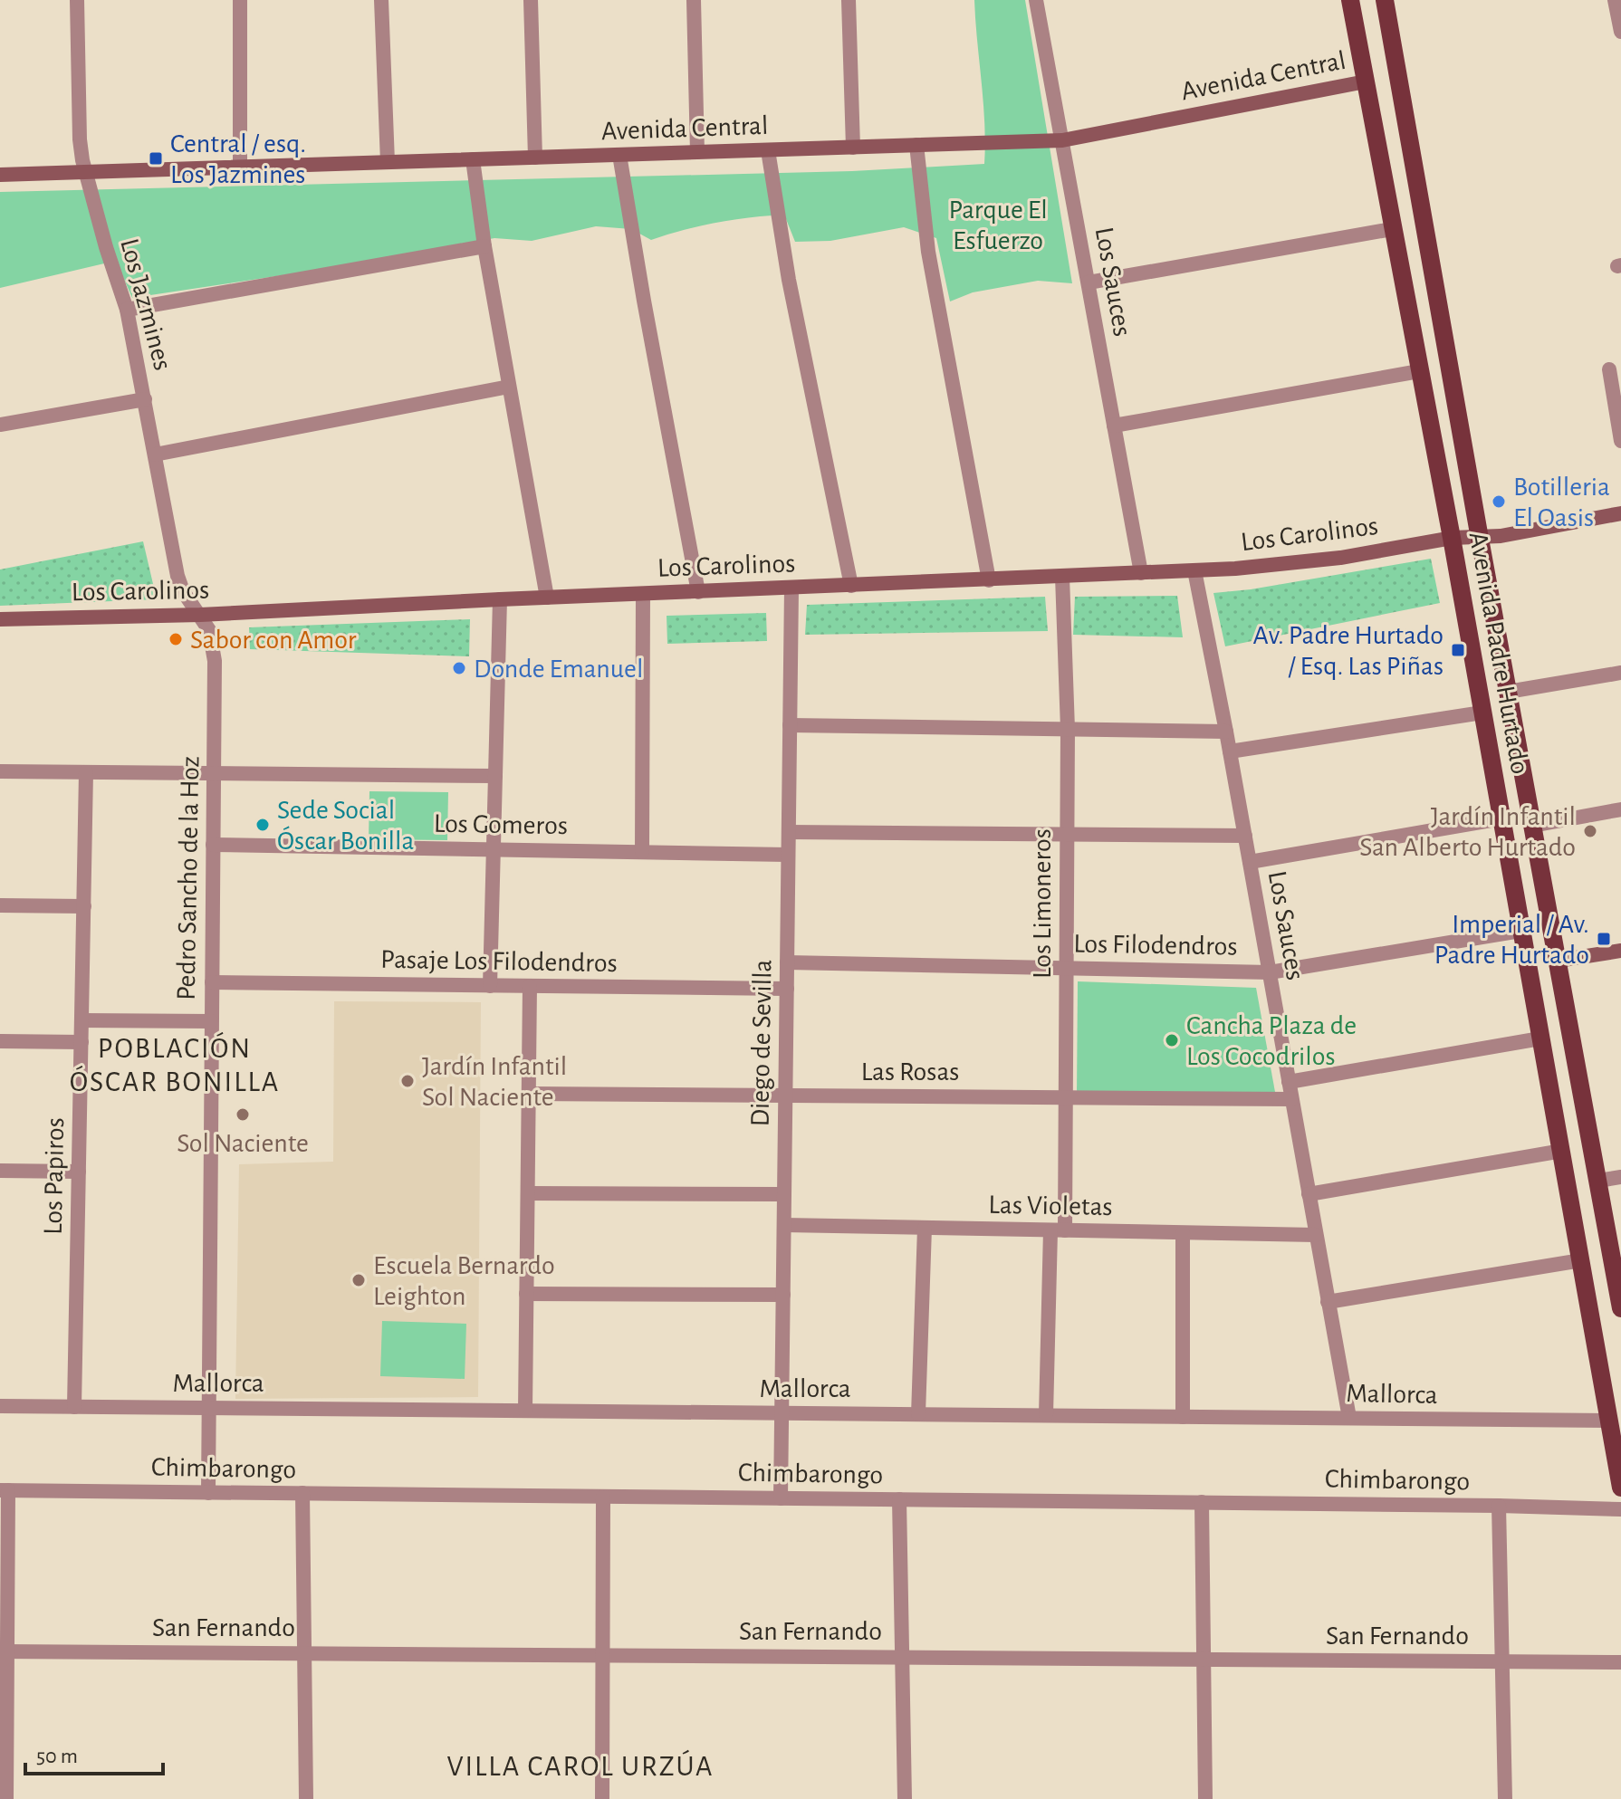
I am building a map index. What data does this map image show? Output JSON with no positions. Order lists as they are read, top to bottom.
{
  "streets": {
    "main road": ["Avenida Padre Hurtado"],
    "street": [
      "Avenida Central",
      "Los Sauces",
      "Los Jazmines",
      "Los Carolinos",
      "Los Gomeros",
      "Pedro Sancho de la Hoz",
      "Los Limoneros",
      "Los Filodendros",
      "Pasaje Los Filodendros",
      "Diego de Sevilla",
      "Las Rosas",
      "Los Papiros",
      "Las Violetas",
      "Mallorca",
      "Chimbarongo",
      "San Fernando"
    ]
  },
  "crossings": [
    ["Avenida Central", "Los Sauces"],
    ["Avenida Central", "Los Jazmines"],
    ["Avenida Central", "Avenida Padre Hurtado"],
    ["Los Sauces", "Los Carolinos"],
    ["Los Sauces", "Los Filodendros"],
    ["Los Sauces", "Las Rosas"],
    ["Los Sauces", "Las Violetas"],
    ["Los Sauces", "Mallorca"],
    ["Los Jazmines", "Los Carolinos"],
    ["Los Jazmines", "Pedro Sancho de la Hoz"],
    ["Los Carolinos", "Avenida Padre Hurtado"],
    ["Los Carolinos", "Pedro Sancho de la Hoz"],
    ["Los Carolinos", "Los Limoneros"],
    ["Los Carolinos", "Diego de Sevilla"],
    ["Avenida Padre Hurtado", "Los Filodendros"],
    ["Avenida Padre Hurtado", "Mallorca"],
    ["Los Gomeros", "Pedro Sancho de la Hoz"],
    ["Los Gomeros", "Diego de Sevilla"],
    ["Los Gomeros", "Los Papiros"],
    ["Pedro Sancho de la Hoz", "Pasaje Los Filodendros"],
    ["Pedro Sancho de la Hoz", "Mallorca"],
    ["Pedro Sancho de la Hoz", "Chimbarongo"],
    ["Los Limoneros", "Los Filodendros"],
    ["Los Limoneros", "Las Rosas"],
    ["Los Limoneros", "Las Violetas"],
    ["Los Limoneros", "Mallorca"],
    ["Los Filodendros", "Diego de Sevilla"],
    ["Pasaje Los Filodendros", "Diego de Sevilla"],
    ["Diego de Sevilla", "Las Rosas"],
    ["Diego de Sevilla", "Las Violetas"],
    ["Diego de Sevilla", "Mallorca"],
    ["Diego de Sevilla", "Chimbarongo"],
    ["Los Papiros", "Mallorca"]
  ],
  "districts": ["POBLACIÓN ÓSCAR BONILLA", "VILLA CAROL URZÚA"],
  "parks": ["Parque El Esfuerzo"],
  "places": {
    "transit": ["Central / esq. Los Jazmines", "Av. Padre Hurtado / Esq. Las Piñas", "Imperial / Av. Padre Hurtado"],
    "other": [
      "Botilleria El Oasis",
      "Sabor con Amor",
      "Donde Emanuel",
      "Sede Social Óscar Bonilla",
      "Jardín Infantil San Alberto Hurtado",
      "Cancha Plaza de Los Cocodrilos",
      "Jardín Infantil Sol Naciente",
      "Sol Naciente",
      "Escuela Bernardo Leighton"
    ]
  },
  "scale_bar": "50 m"
}
